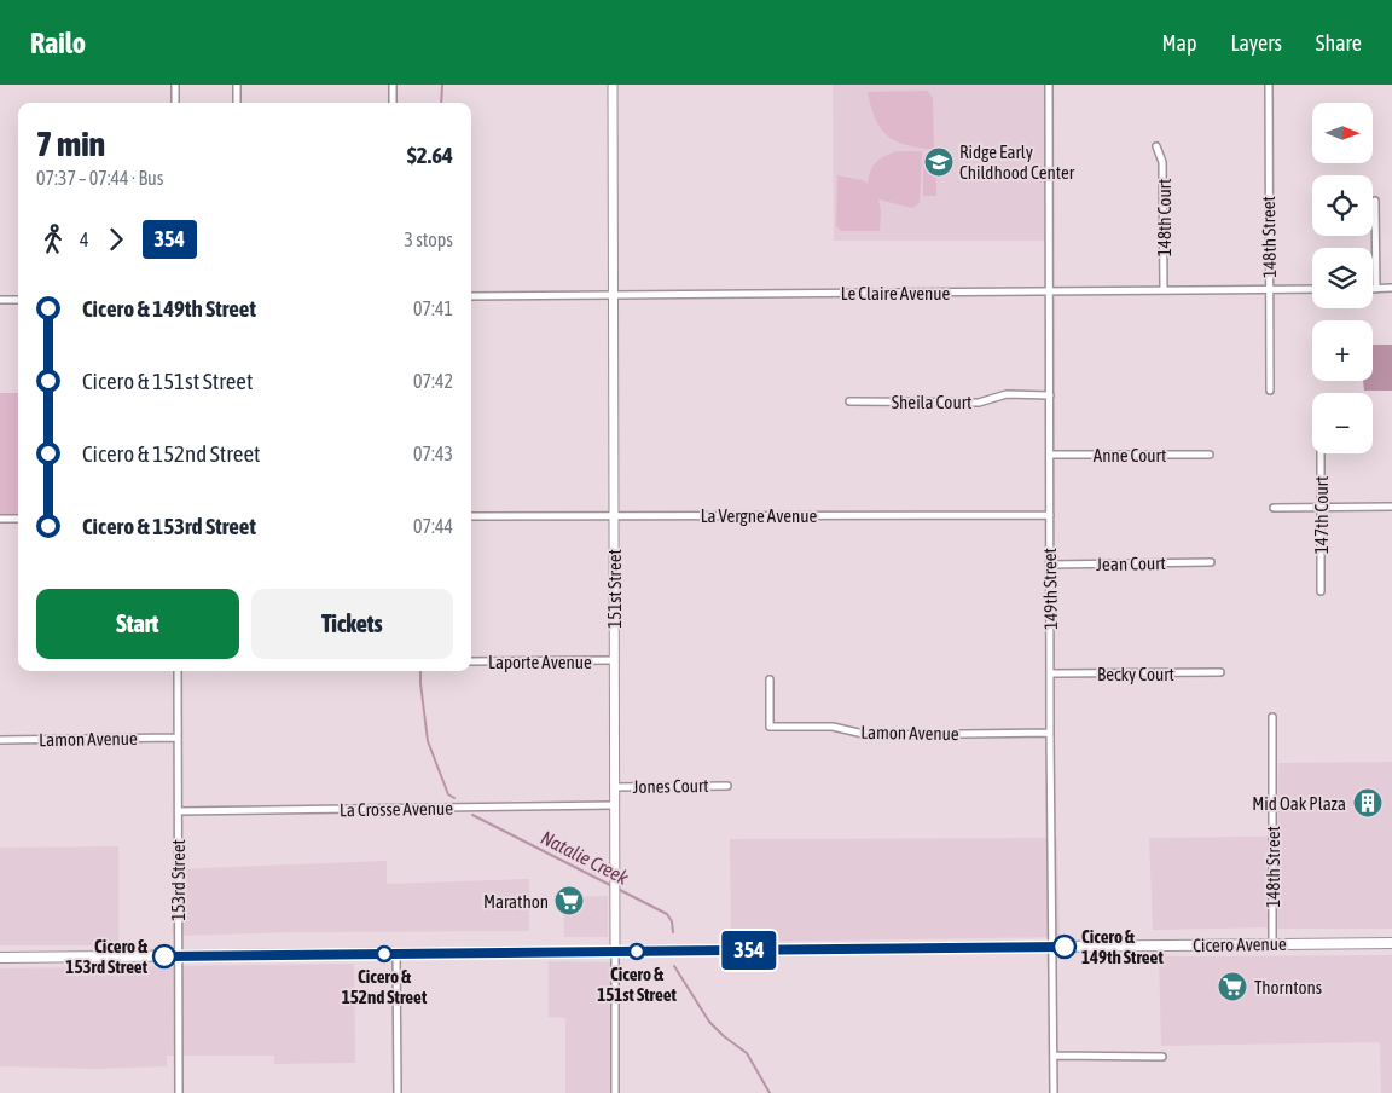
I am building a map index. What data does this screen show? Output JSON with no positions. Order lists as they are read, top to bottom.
{
  "streets": {
    "main road": ["Cicero Avenue"],
    "street": [
      "148th Court",
      "148th Street",
      "Le Claire Avenue",
      "Sheila Court",
      "Anne Court",
      "La Vergne Avenue",
      "147th Court",
      "Jean Court",
      "151st Street",
      "149th Street",
      "Laporte Avenue",
      "Becky Court",
      "Lamon Avenue",
      "Jones Court",
      "La Crosse Avenue",
      "153rd Street"
    ]
  },
  "crossings": [
    ["148th Court", "Le Claire Avenue"],
    ["148th Street", "Le Claire Avenue"],
    ["148th Street", "Cicero Avenue"],
    ["Le Claire Avenue", "151st Street"],
    ["Le Claire Avenue", "149th Street"],
    ["Sheila Court", "149th Street"],
    ["Anne Court", "149th Street"],
    ["La Vergne Avenue", "151st Street"],
    ["La Vergne Avenue", "149th Street"],
    ["Jean Court", "149th Street"],
    ["151st Street", "Laporte Avenue"],
    ["151st Street", "Jones Court"],
    ["151st Street", "La Crosse Avenue"],
    ["151st Street", "Cicero Avenue"],
    ["149th Street", "Becky Court"],
    ["149th Street", "Lamon Avenue"],
    ["149th Street", "Cicero Avenue"],
    ["Lamon Avenue", "153rd Street"],
    ["La Crosse Avenue", "153rd Street"],
    ["153rd Street", "Cicero Avenue"]
  ],
  "water": ["Natalie Creek"],
  "places": {
    "school or university": ["Ridge Early Childhood Center"],
    "building": ["Mid Oak Plaza"],
    "supermarket": ["Marathon", "Thorntons"],
    "other": [
      "Cicero & 149th Street",
      "Cicero & 151st Street",
      "Cicero & 152nd Street",
      "Cicero & 153rd Street"
    ]
  },
  "lines": ["bus line 354"],
  "north": "right",
  "page": {
    "header": "Railo",
    "nav": ["Map", "Layers", "Share"],
    "on_map": "354",
    "map_buttons": ["+", "−"],
    "heading": ["7 min", "07:37 – 07:44 · Bus", "$2.64"],
    "legs": ["4", "354", "3 stops"],
    "list": [
      {
        "name": "Cicero & 149th Street",
        "value": "07:41"
      },
      {
        "name": "Cicero & 151st Street",
        "value": "07:42"
      },
      {
        "name": "Cicero & 152nd Street",
        "value": "07:43"
      },
      {
        "name": "Cicero & 153rd Street",
        "value": "07:44"
      }
    ],
    "buttons": ["Start", "Tickets"]
  }
}
